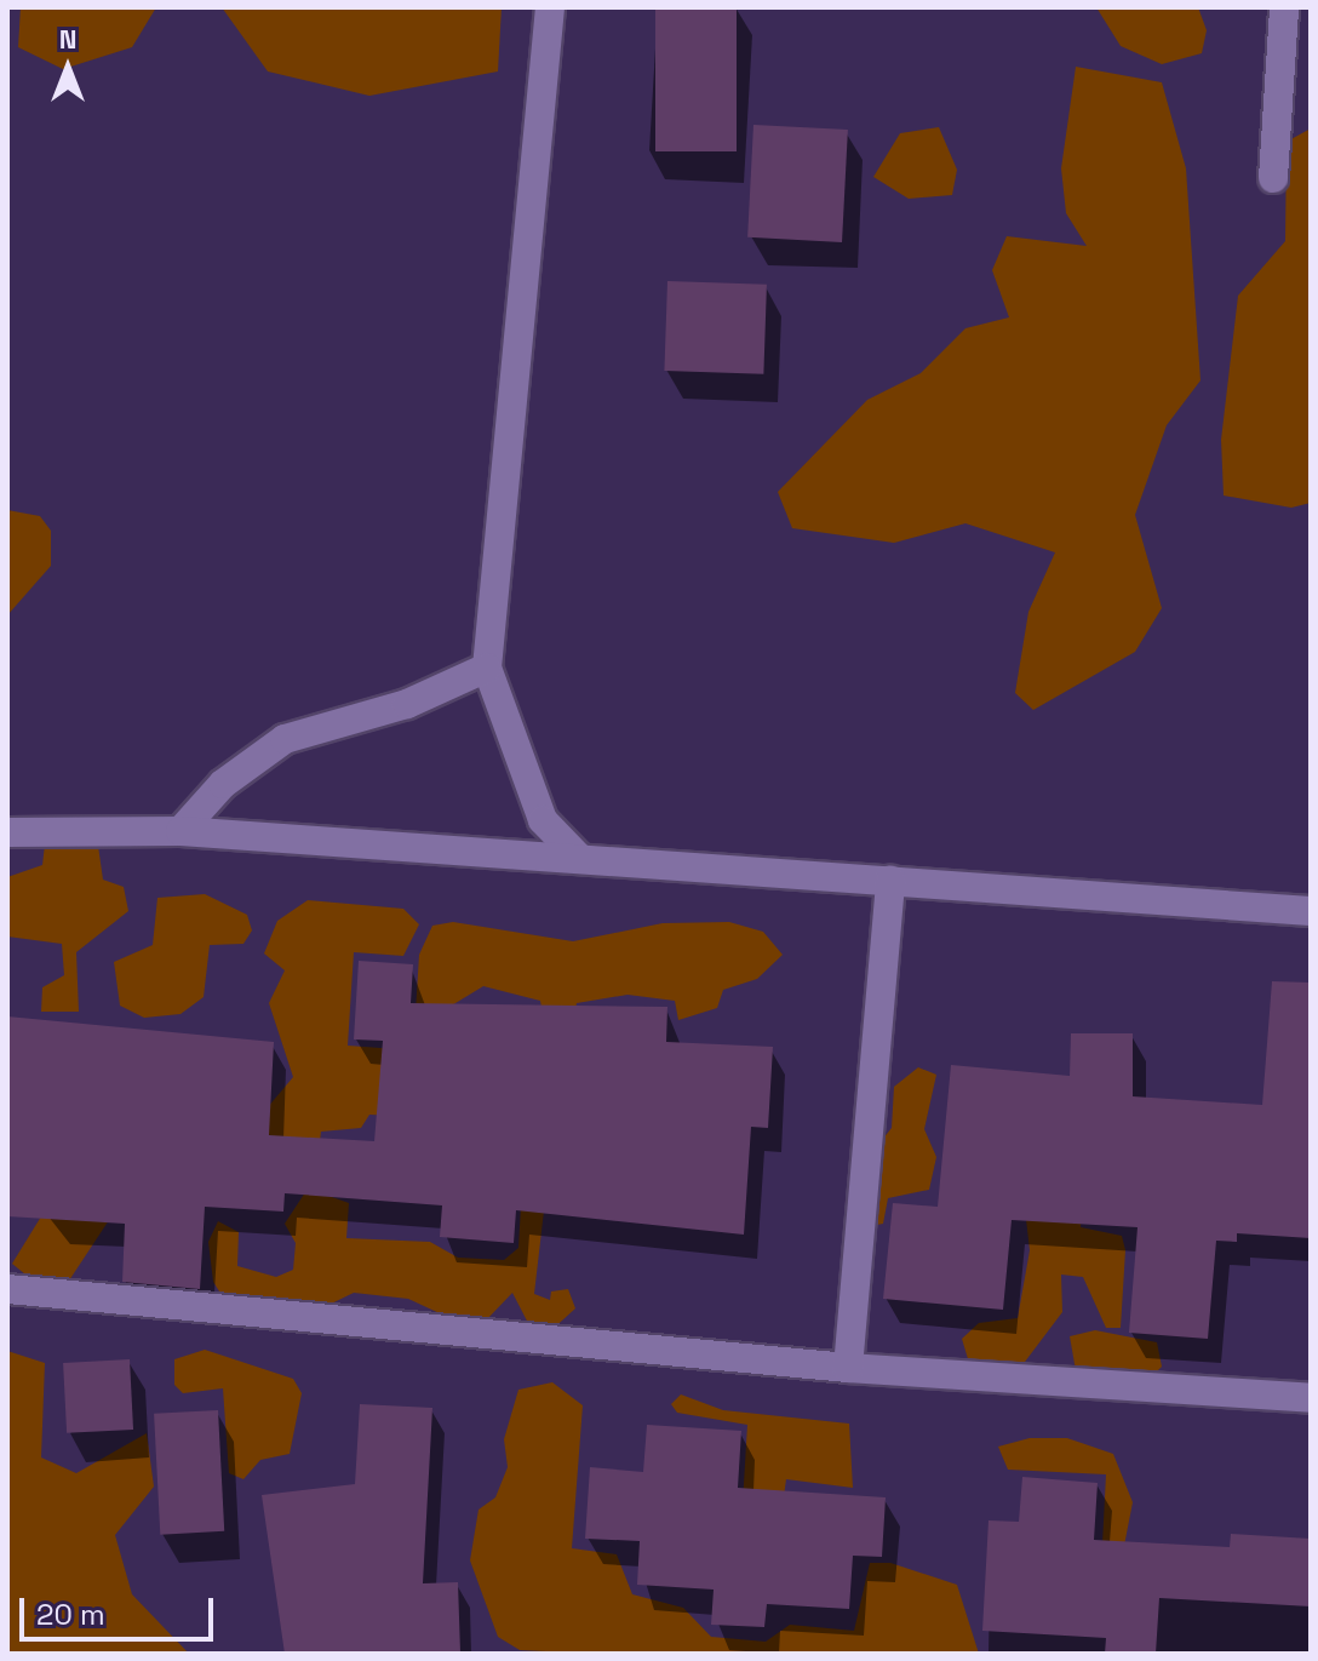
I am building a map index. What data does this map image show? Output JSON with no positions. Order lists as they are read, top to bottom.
{
  "scale_bar": "20 m",
  "north": "top"
}
